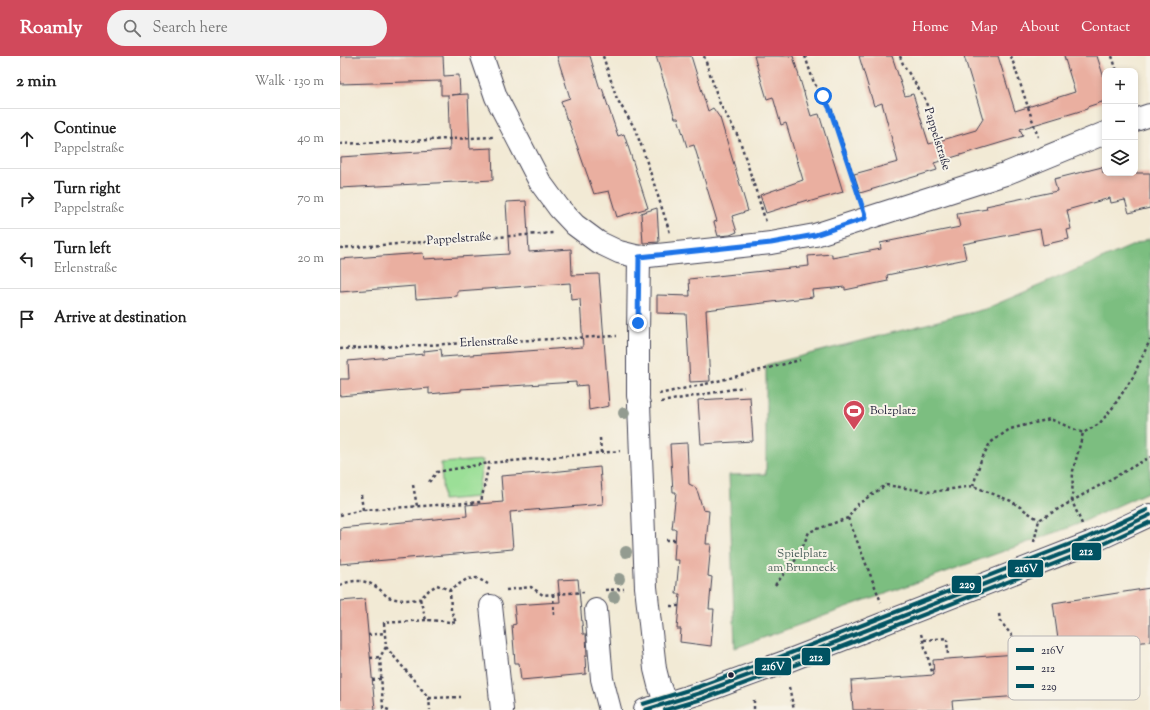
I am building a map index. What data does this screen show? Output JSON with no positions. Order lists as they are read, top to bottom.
{
  "streets": {
    "path": ["Pappelstraße", "Erlenstraße"]
  },
  "parks": ["Spielplatz am Brunneck"],
  "places": {
    "sports": ["Bolzplatz"]
  },
  "lines": ["transit line 229", "transit line 216V", "transit line 212"],
  "legend": ["216V", "212", "229"],
  "page": {
    "header": "Roamly",
    "search": "Search here",
    "nav": [
      "Home",
      "Map",
      "About",
      "Contact"
    ],
    "heading": ["2 min", "Walk · 130 m"],
    "map_buttons": ["+", "−"],
    "list": [
      ["Continue", "Pappelstraße", "40 m"],
      ["Turn right", "Pappelstraße", "70 m"],
      ["Turn left", "Erlenstraße", "20 m"],
      "Arrive at destination"
    ]
  }
}
